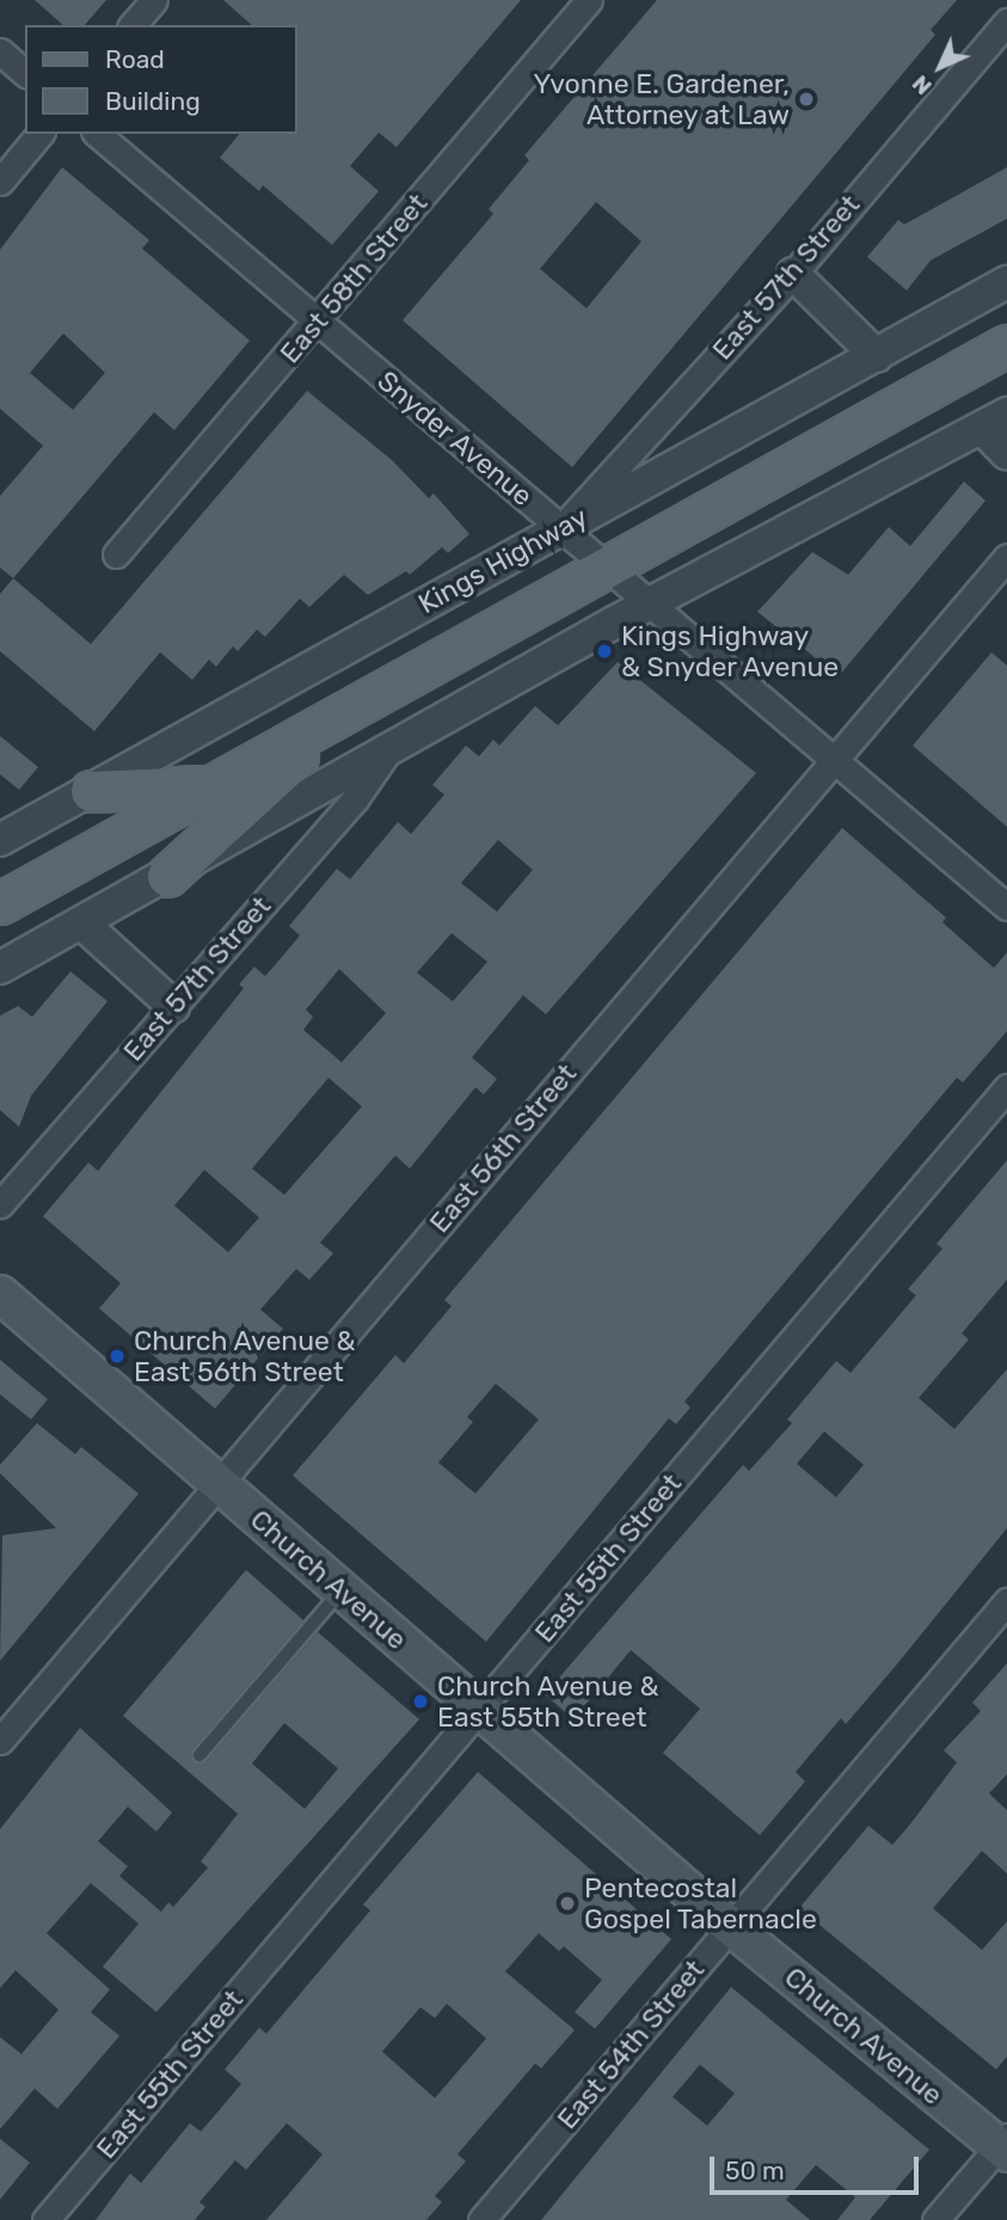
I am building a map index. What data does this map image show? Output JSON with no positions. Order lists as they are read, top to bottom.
{
  "streets": {
    "main road": ["Kings Highway", "Church Avenue"],
    "street": [
      "East 57th Street",
      "East 58th Street",
      "Snyder Avenue",
      "East 56th Street",
      "East 55th Street",
      "East 54th Street"
    ]
  },
  "crossings": [
    ["East 57th Street", "Snyder Avenue"],
    ["East 57th Street", "Kings Highway"],
    ["East 58th Street", "Snyder Avenue"],
    ["Snyder Avenue", "Kings Highway"],
    ["Snyder Avenue", "East 56th Street"],
    ["East 56th Street", "Church Avenue"],
    ["East 55th Street", "Church Avenue"],
    ["Church Avenue", "East 54th Street"]
  ],
  "places": [
    "Yvonne E. Gardener, Attorney at Law",
    "Kings Highway & Snyder Avenue",
    "Church Avenue & East 56th Street",
    "Church Avenue & East 55th Street",
    "Pentecostal Gospel Tabernacle"
  ],
  "legend": ["Road", "Building"],
  "scale_bar": "50 m",
  "north": "bottom left"
}
